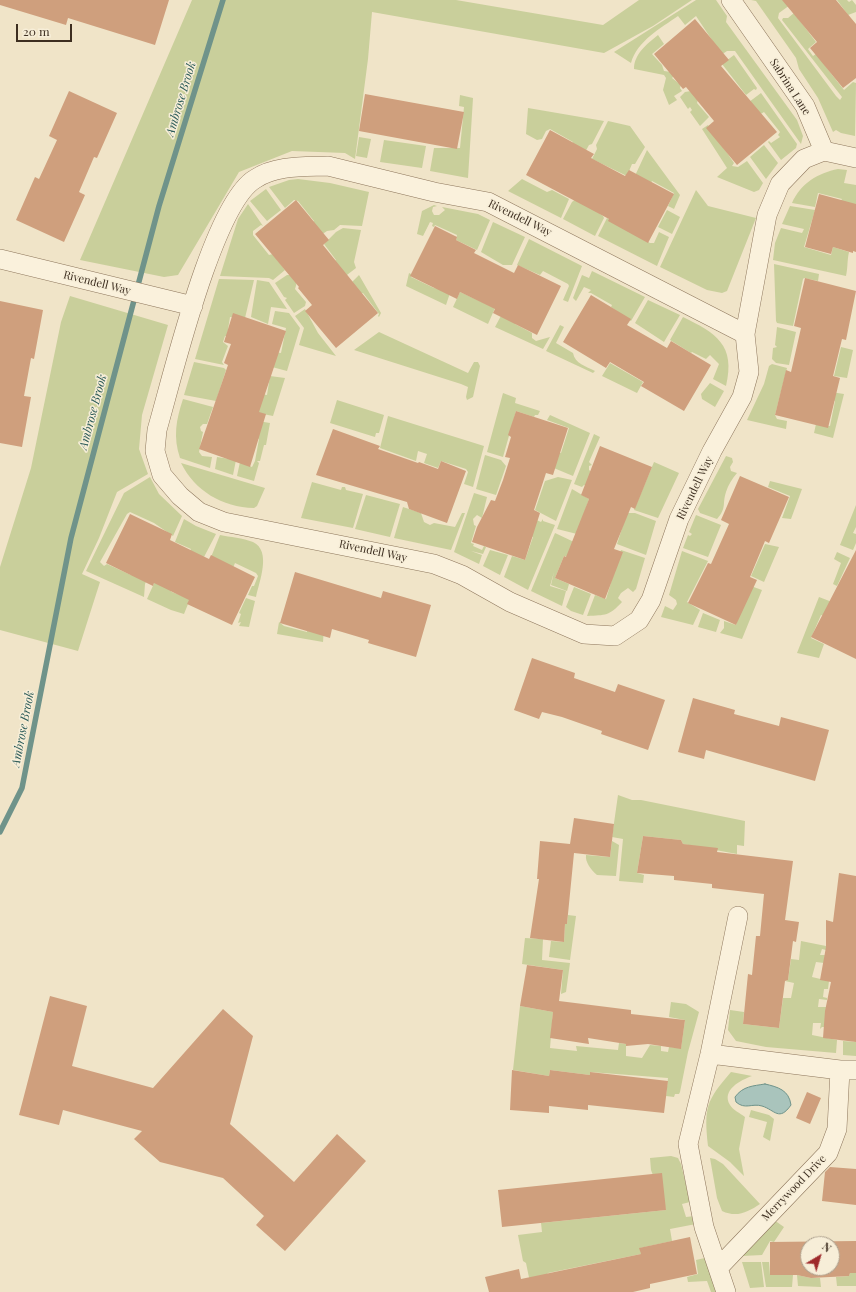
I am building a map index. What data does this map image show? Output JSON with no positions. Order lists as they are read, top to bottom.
{
  "streets": {
    "street": ["Sabrina Lane", "Rivendell Way", "Merrywood Drive"]
  },
  "water": ["Ambrose Brook"],
  "scale_bar": "20 m",
  "north": "top right"
}
